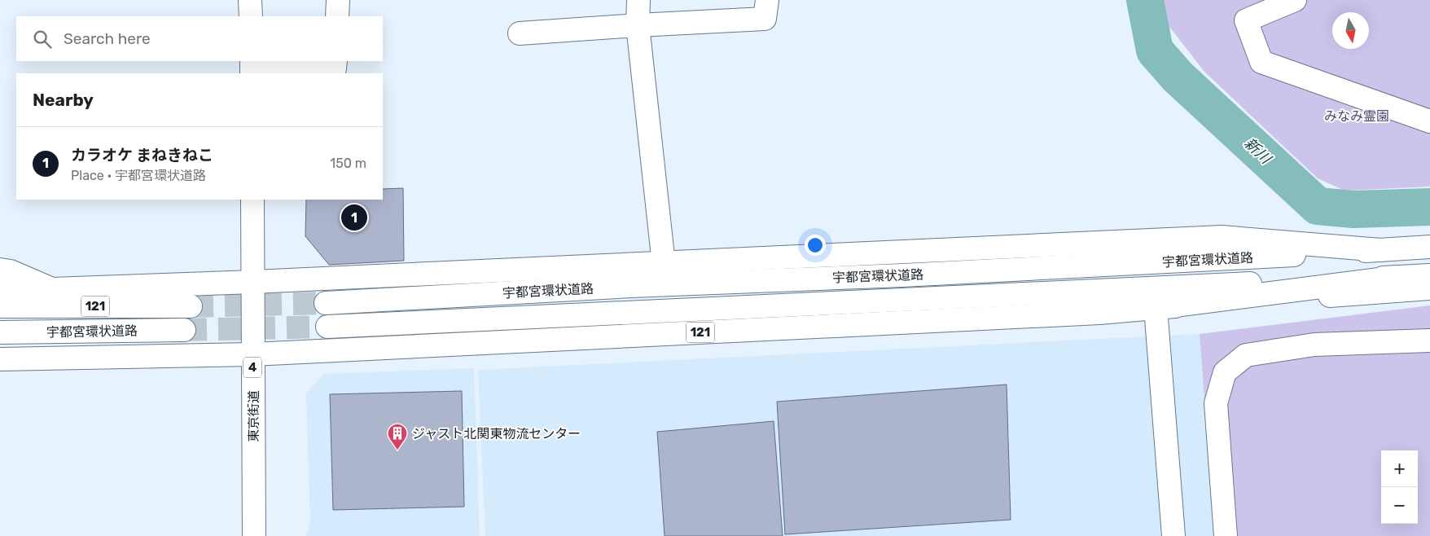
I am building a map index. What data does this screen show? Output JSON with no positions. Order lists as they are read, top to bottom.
{
  "streets": {
    "main road": [
      "宇都宮環状道路",
      "121",
      "4",
      "東京街道"
    ]
  },
  "crossings": [
    ["宇都宮環状道路", "121"],
    ["121", "東京街道"]
  ],
  "water": ["新川"],
  "parks": ["みなみ霊園"],
  "places": {
    "building": ["ジャスト北関東物流センター"]
  },
  "north": "bottom",
  "page": {
    "search": "Search here",
    "heading": "Nearby",
    "list": [
      {
        "mark": "1",
        "name": "カラオケ まねきねこ",
        "note": "Place · 宇都宮環状道路",
        "value": "150 m"
      }
    ],
    "pins": "1",
    "map_buttons": ["+", "−"]
  }
}
